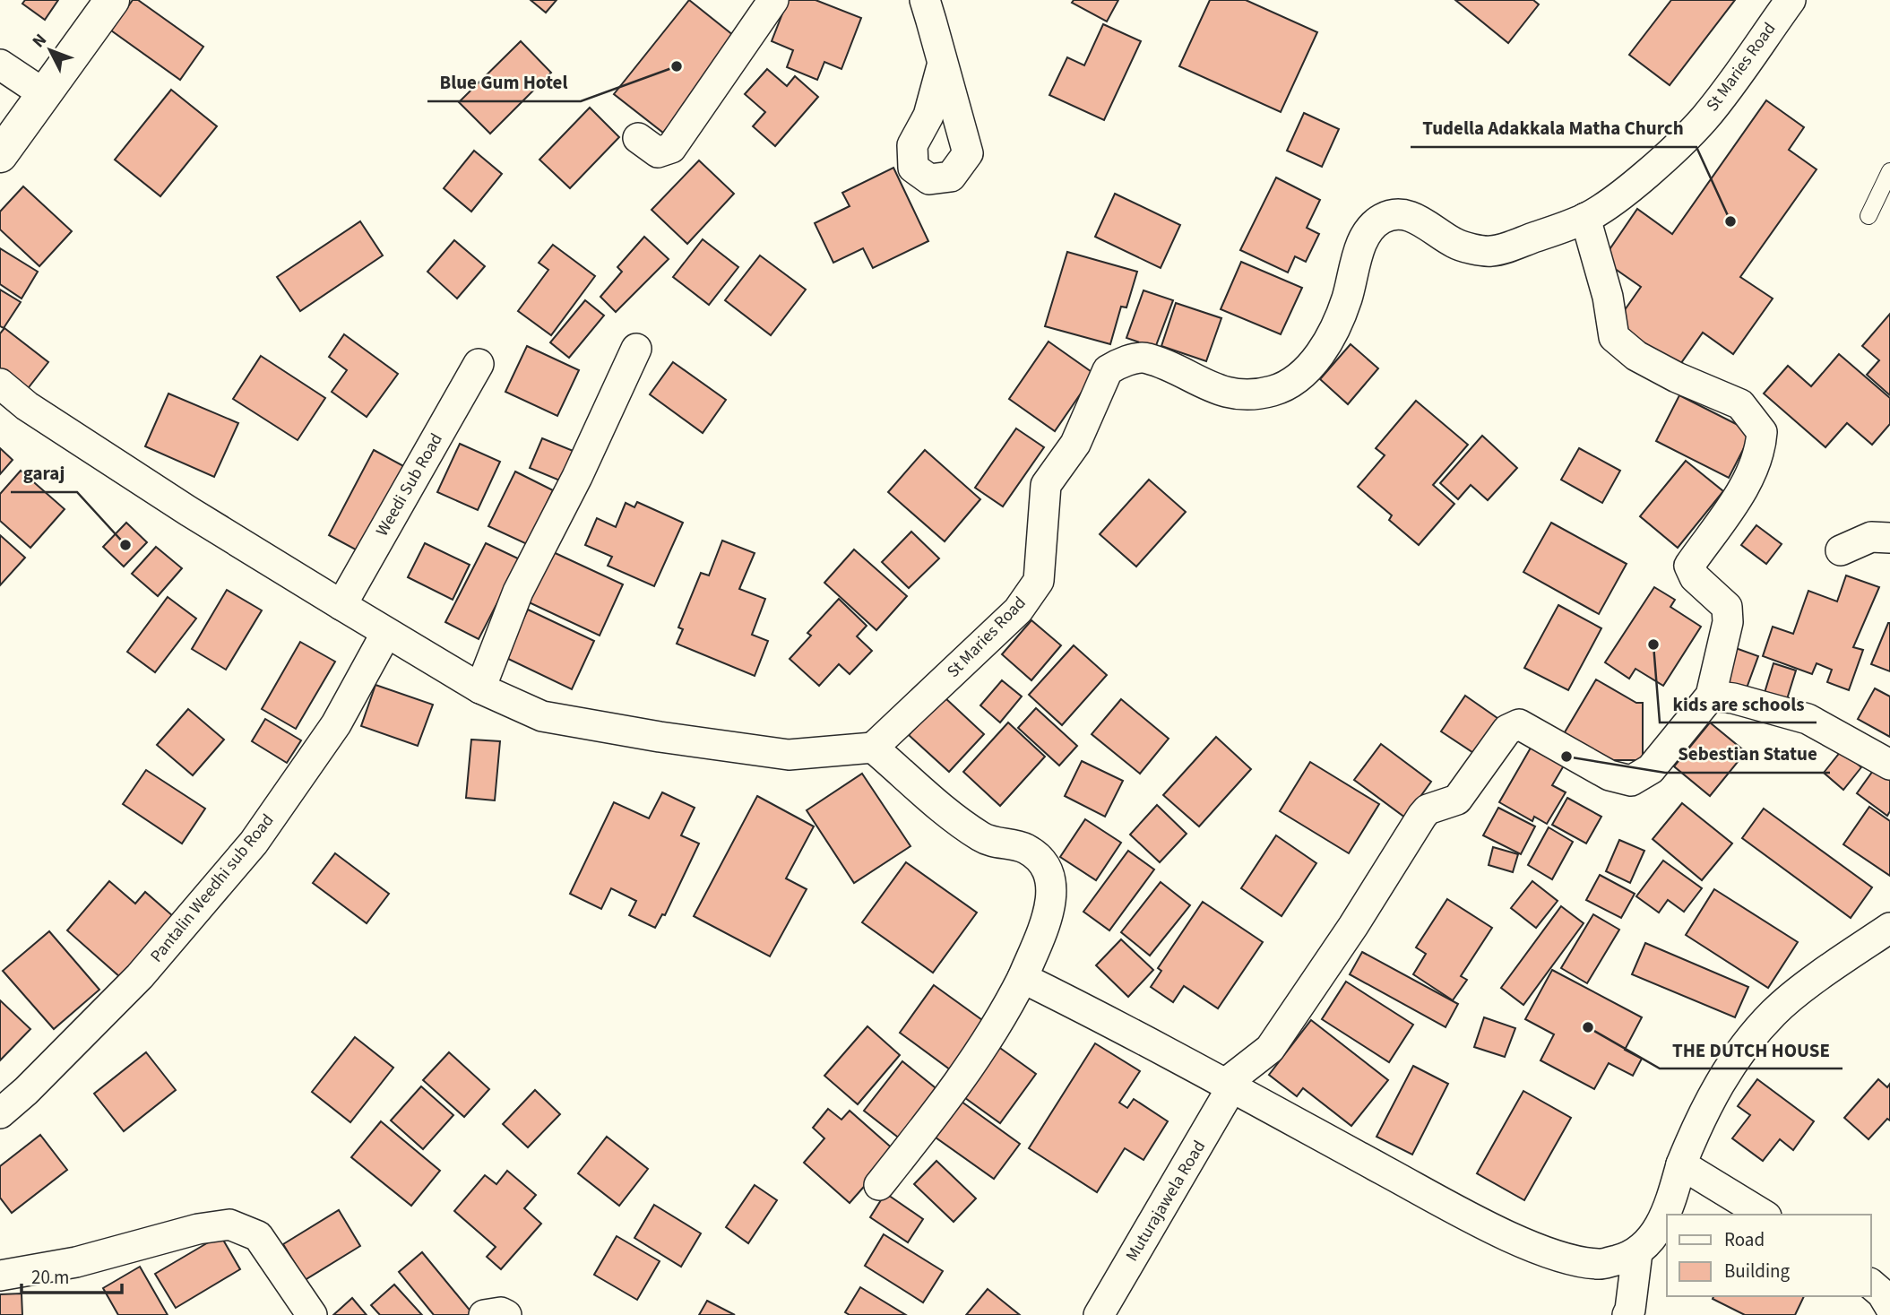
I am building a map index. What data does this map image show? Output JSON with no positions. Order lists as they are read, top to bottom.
{
  "streets": {
    "street": [
      "St Maries Road",
      "Weedi Sub Road",
      "Pantalin Weedhi sub Road",
      "Muturajawela Road"
    ]
  },
  "places": [
    "Blue Gum Hotel",
    "Tudella Adakkala Matha Church",
    "garaj",
    "kids are schools",
    "Sebestian Statue",
    "THE DUTCH HOUSE"
  ],
  "legend": ["Road", "Building"],
  "scale_bar": "20 m",
  "north": "top left"
}
